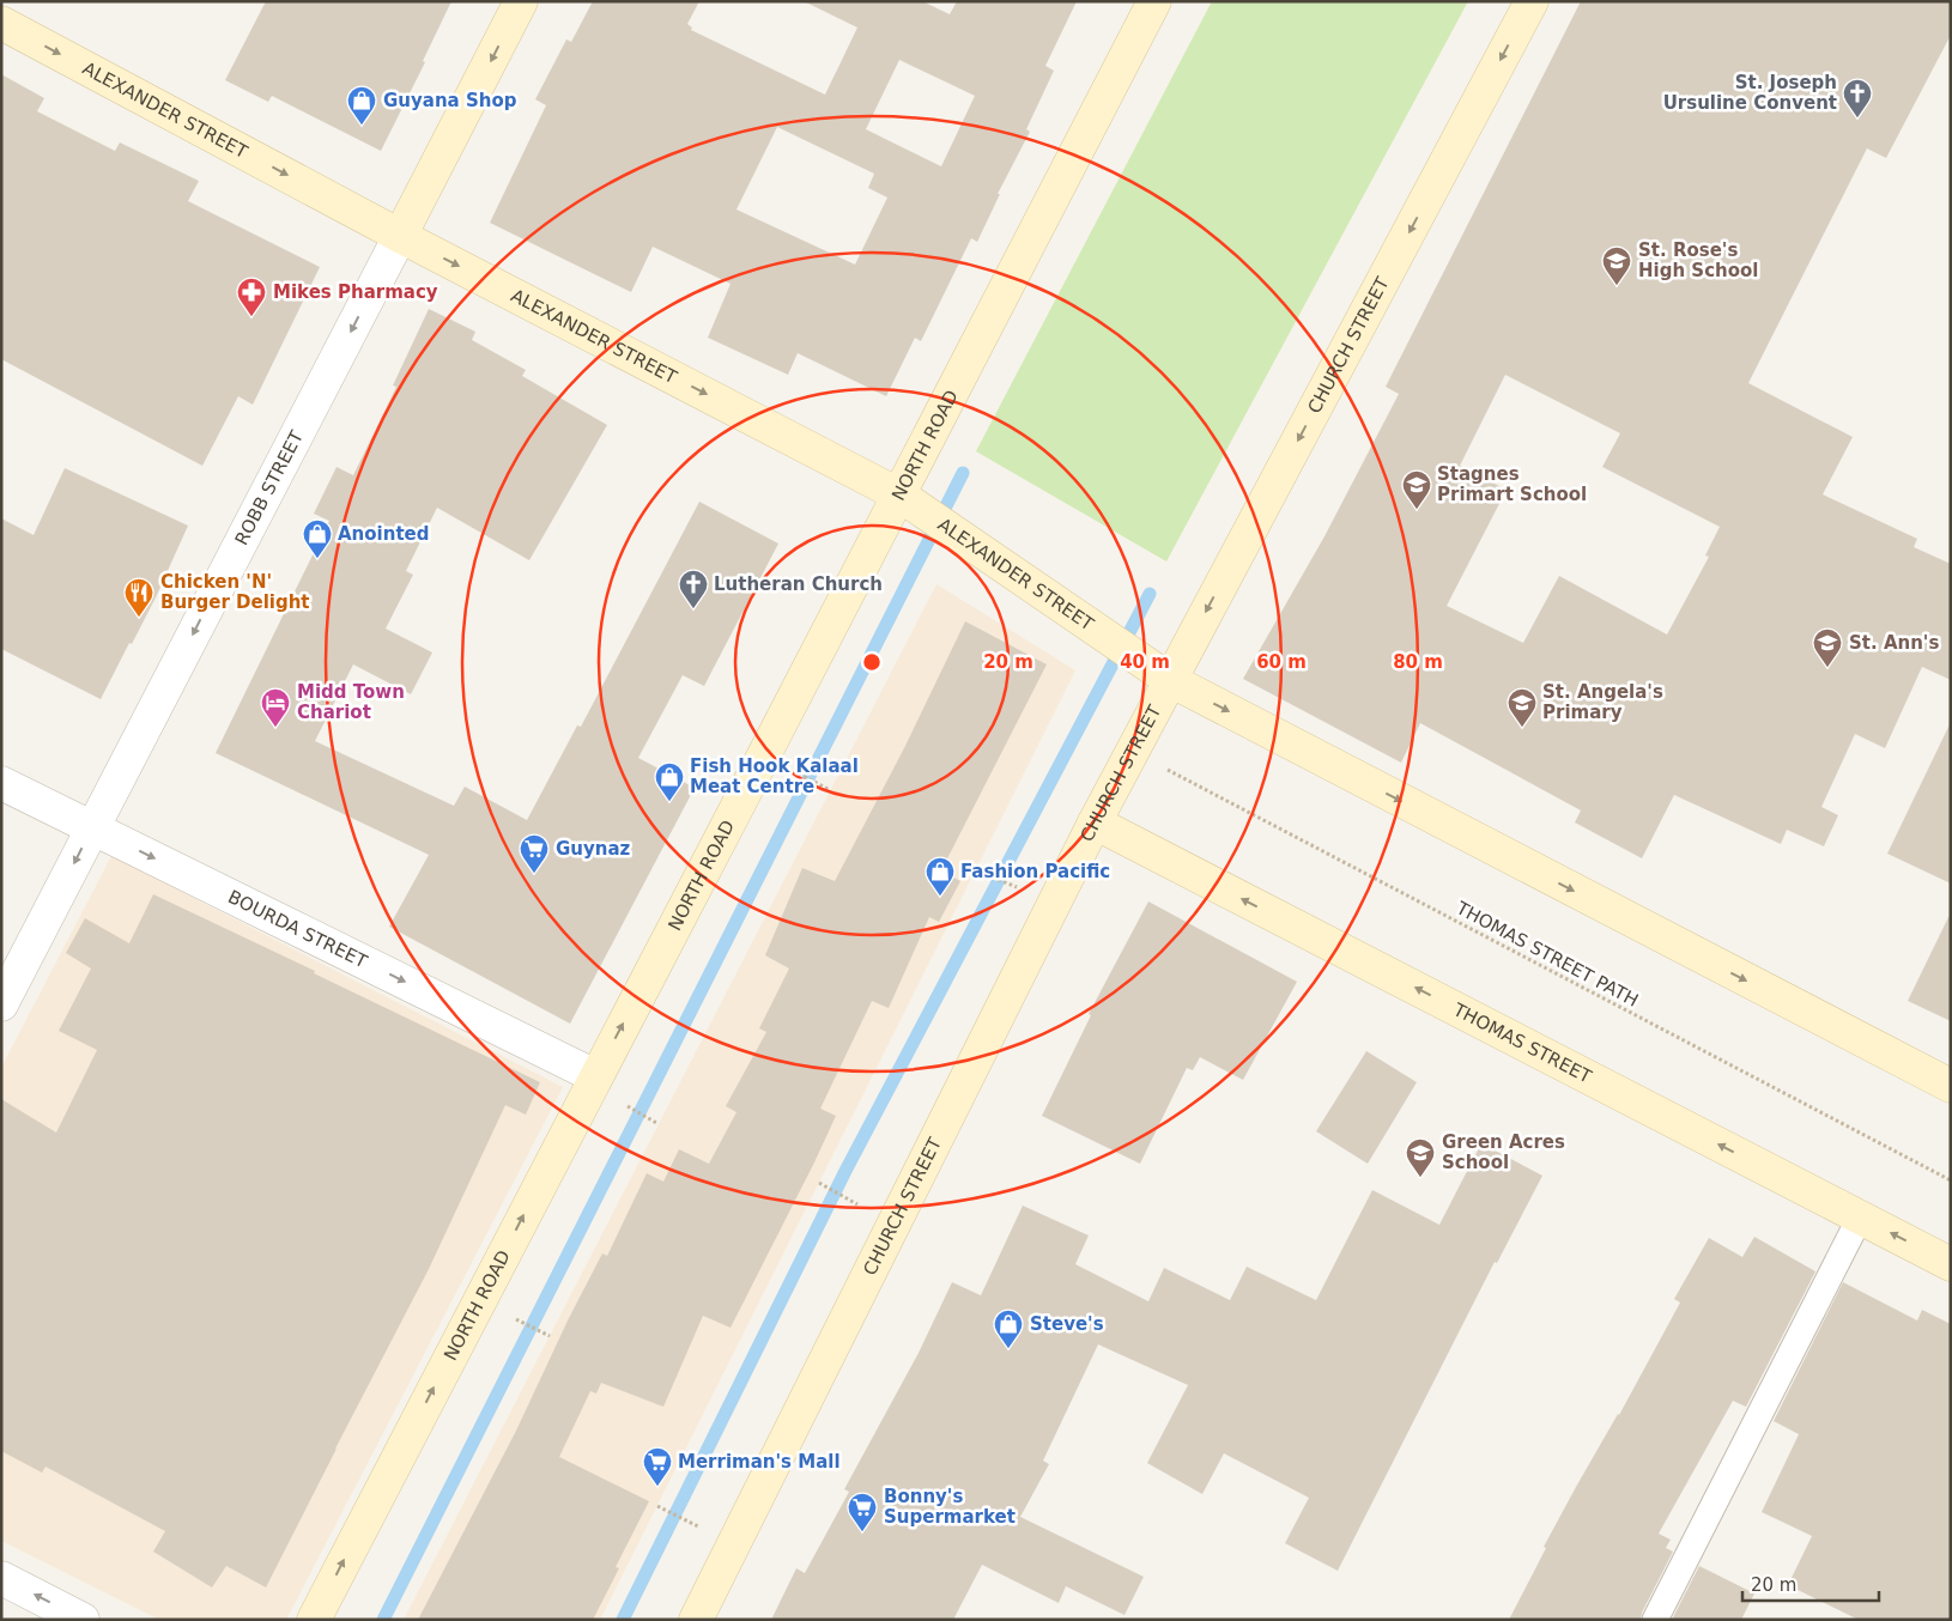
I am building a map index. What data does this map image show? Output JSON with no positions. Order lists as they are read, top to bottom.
{
  "streets": {
    "street": [
      "ALEXANDER STREET",
      "CHURCH STREET",
      "NORTH ROAD",
      "ROBB STREET",
      "BOURDA STREET",
      "THOMAS STREET"
    ],
    "path": ["THOMAS STREET PATH"]
  },
  "crossings": [
    ["ALEXANDER STREET", "CHURCH STREET"],
    ["ALEXANDER STREET", "NORTH ROAD"],
    ["ALEXANDER STREET", "ROBB STREET"],
    ["CHURCH STREET", "THOMAS STREET PATH"],
    ["CHURCH STREET", "THOMAS STREET"],
    ["NORTH ROAD", "BOURDA STREET"],
    ["ROBB STREET", "BOURDA STREET"]
  ],
  "one_way": [
    "ALEXANDER STREET",
    "CHURCH STREET",
    "NORTH ROAD",
    "ROBB STREET",
    "BOURDA STREET"
  ],
  "places": {
    "church": ["St. Joseph Ursuline Convent", "Lutheran Church"],
    "shop": [
      "Guyana Shop",
      "Anointed",
      "Fish Hook Kalaal Meat Centre",
      "Fashion Pacific",
      "Steve's"
    ],
    "school or university": [
      "St. Rose's High School",
      "Stagnes Primart School",
      "St. Ann's",
      "St. Angela's Primary",
      "Green Acres School"
    ],
    "pharmacy": ["Mikes Pharmacy"],
    "restaurant": ["Chicken 'N' Burger Delight"],
    "hotel": ["Midd Town Chariot"],
    "supermarket": ["Guynaz", "Merriman's Mall", "Bonny's Supermarket"]
  },
  "scale_bar": "20 m",
  "rings": [
    "20 m",
    "40 m",
    "60 m",
    "80 m"
  ]
}
